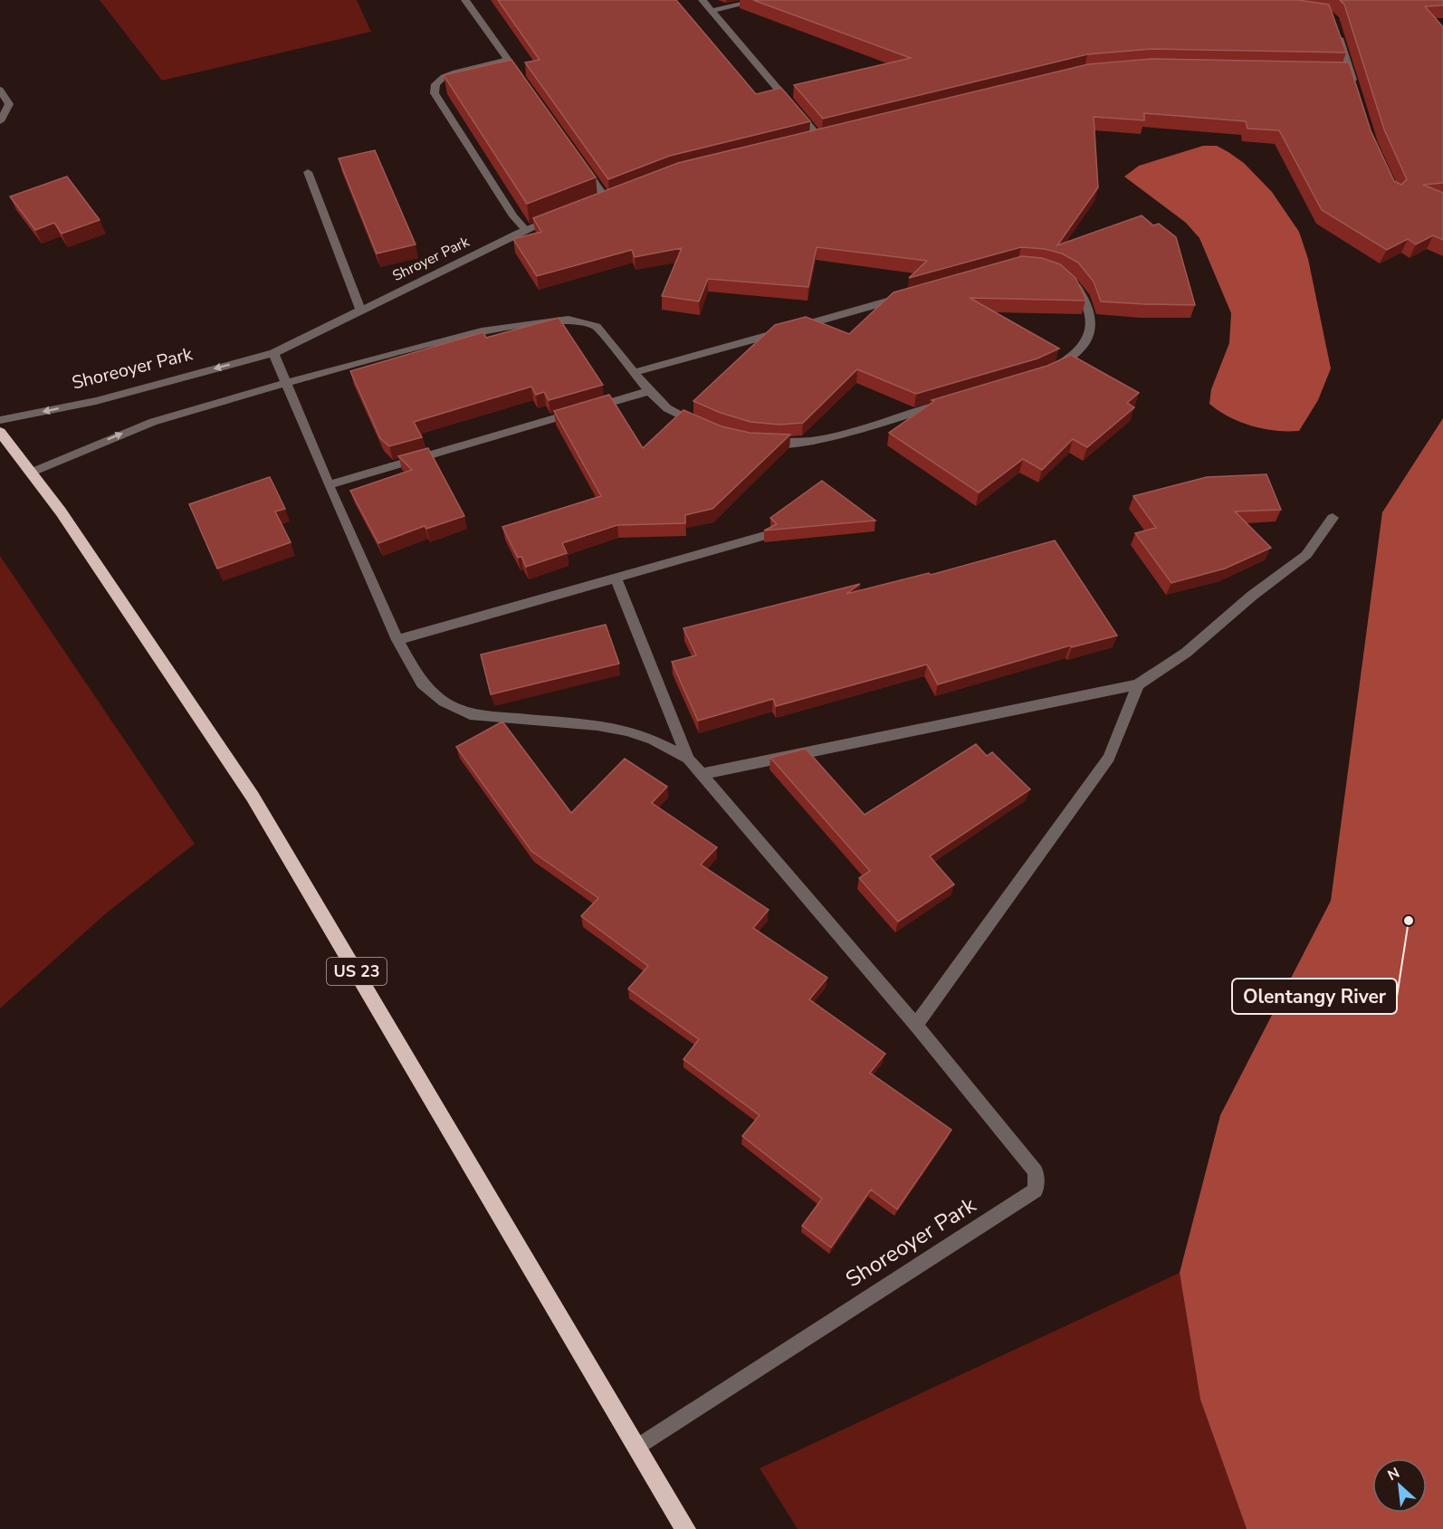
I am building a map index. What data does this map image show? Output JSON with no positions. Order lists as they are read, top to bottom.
{
  "streets": {
    "highway": ["US 23"],
    "street": ["Shroyer Park", "Shoreoyer Park"]
  },
  "crossings": [
    ["Shroyer Park", "Shoreoyer Park"],
    ["Shoreoyer Park", "US 23"]
  ],
  "places": ["Olentangy River"],
  "north": "top left"
}
